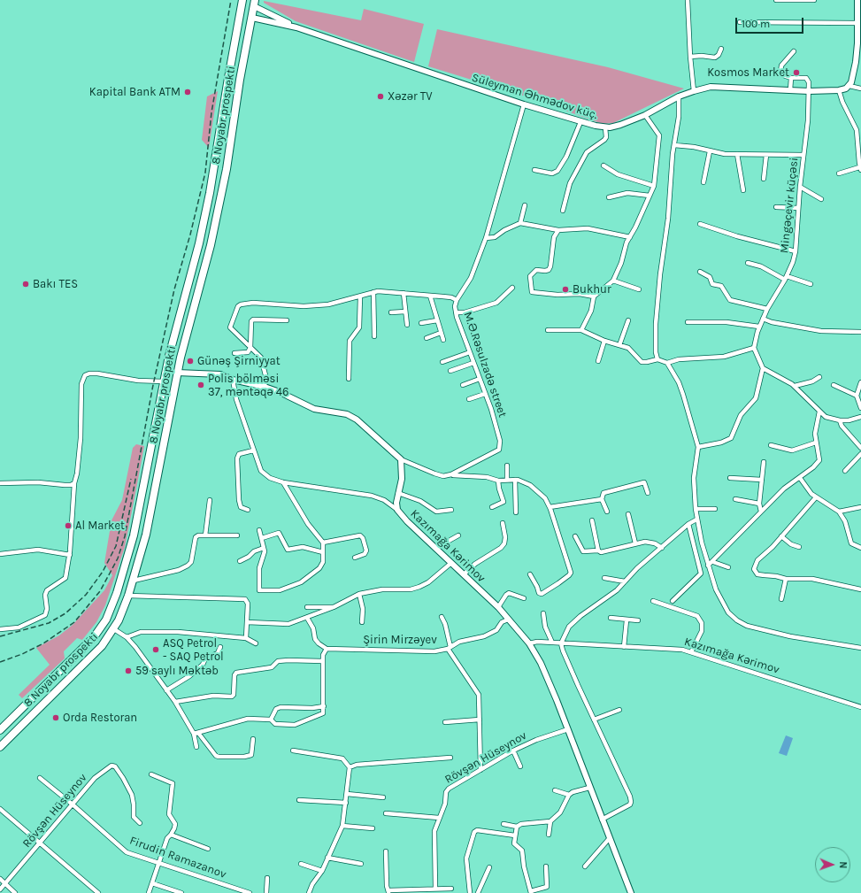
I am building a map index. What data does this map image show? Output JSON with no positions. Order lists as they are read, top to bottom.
{
  "streets": {
    "highway": ["8 Noyabr prospekti"],
    "street": [
      "Süleyman Əhmədov küç.",
      "Mingəçevir küçəsi",
      "M.Ə.Rəsulzadə street",
      "Kazımağa Kərimov",
      "Şirin Mirzəyev",
      "Rövşən Hüseynov",
      "Firudin Ramazanov"
    ]
  },
  "crossings": [
    ["Süleyman Əhmədov küç.", "Mingəçevir küçəsi"],
    ["Süleyman Əhmədov küç.", "M.Ə.Rəsulzadə street"],
    ["Kazımağa Kərimov", "Şirin Mirzəyev"],
    ["Kazımağa Kərimov", "Rövşən Hüseynov"],
    ["Rövşən Hüseynov", "Firudin Ramazanov"]
  ],
  "places": [
    "Kosmos Market",
    "Kapital Bank ATM",
    "Xəzər TV",
    "Bakı TES",
    "Bukhur",
    "Günəş Şirniyyat",
    "Polis bölməsi 37, məntəqə 46",
    "Al Market",
    "ASQ Petrol - SAQ Petrol",
    "59 saylı Məktəb",
    "Orda Restoran"
  ],
  "scale_bar": "100 m",
  "north": "right"
}
